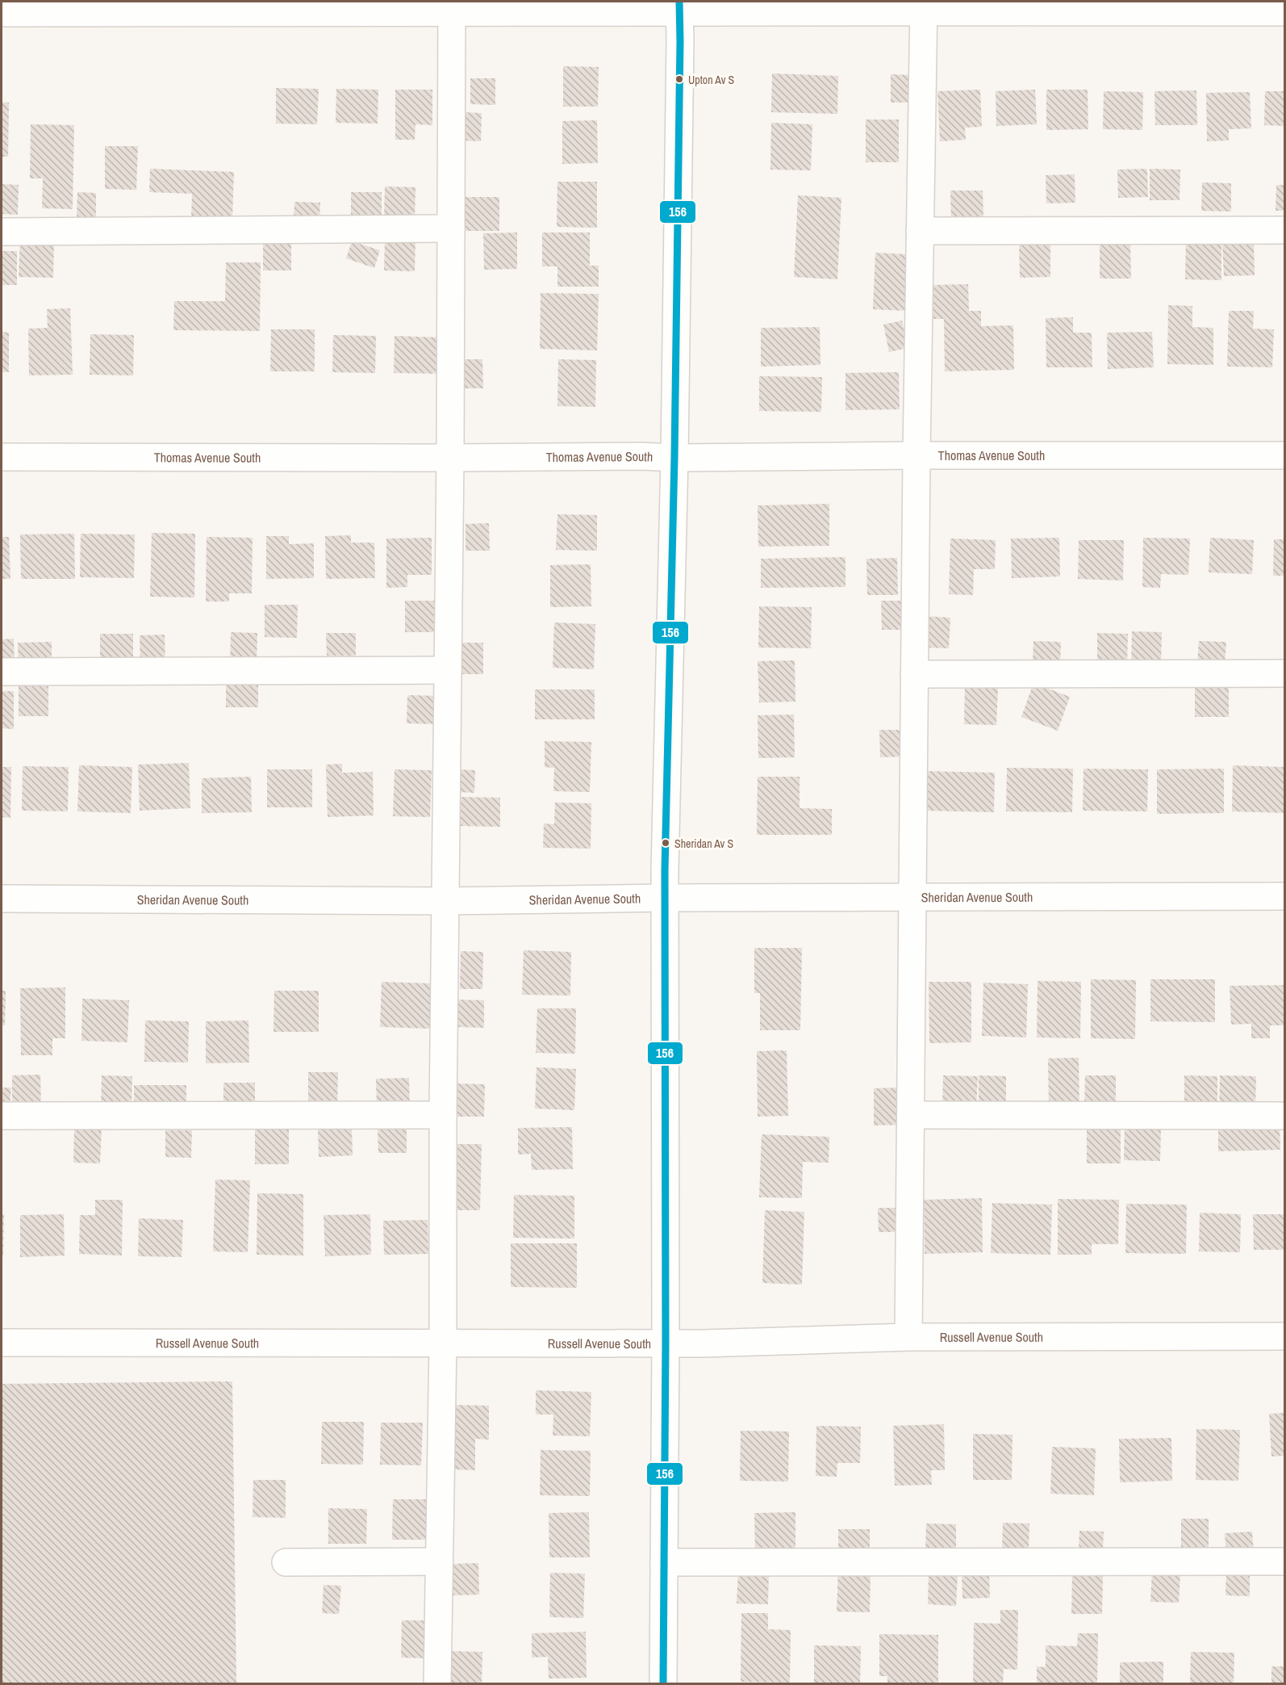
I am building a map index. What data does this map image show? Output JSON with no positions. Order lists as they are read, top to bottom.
{
  "streets": {
    "street": ["Thomas Avenue South", "Sheridan Avenue South", "Russell Avenue South"]
  },
  "places": ["Upton Av S", "Sheridan Av S"],
  "lines": ["transit line 156"]
}
